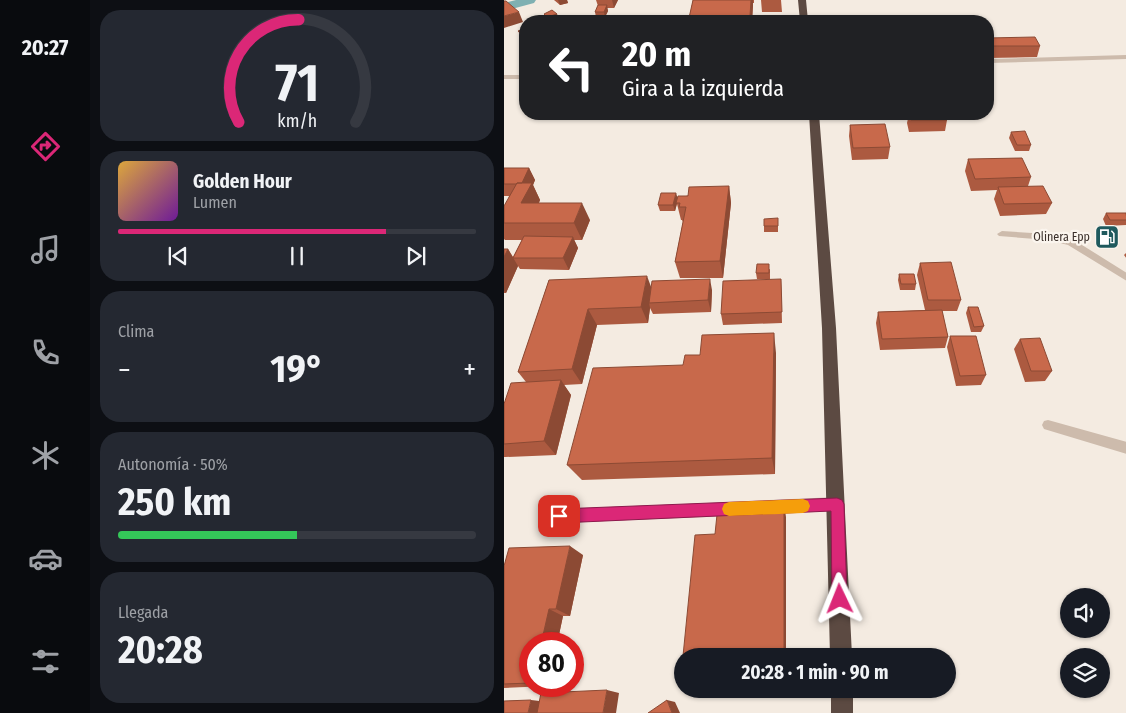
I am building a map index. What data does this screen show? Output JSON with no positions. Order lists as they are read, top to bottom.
{
  "places": {
    "fuel station": ["Olinera Epp"]
  },
  "page": {
    "tabs": "20:27",
    "turn": ["20 m", "Gira a la izquierda"],
    "song": ["Golden Hour", "Lumen"],
    "tile": [
      "Clima",
      ["Autonomía · 50%", "250 km"],
      ["Llegada", "20:28"]
    ],
    "heat": ["−", "19°", "+"],
    "limit": "80",
    "trip": "20:28 · 1 min · 90 m",
    "gauge": ["71", "km/h"]
  }
}
